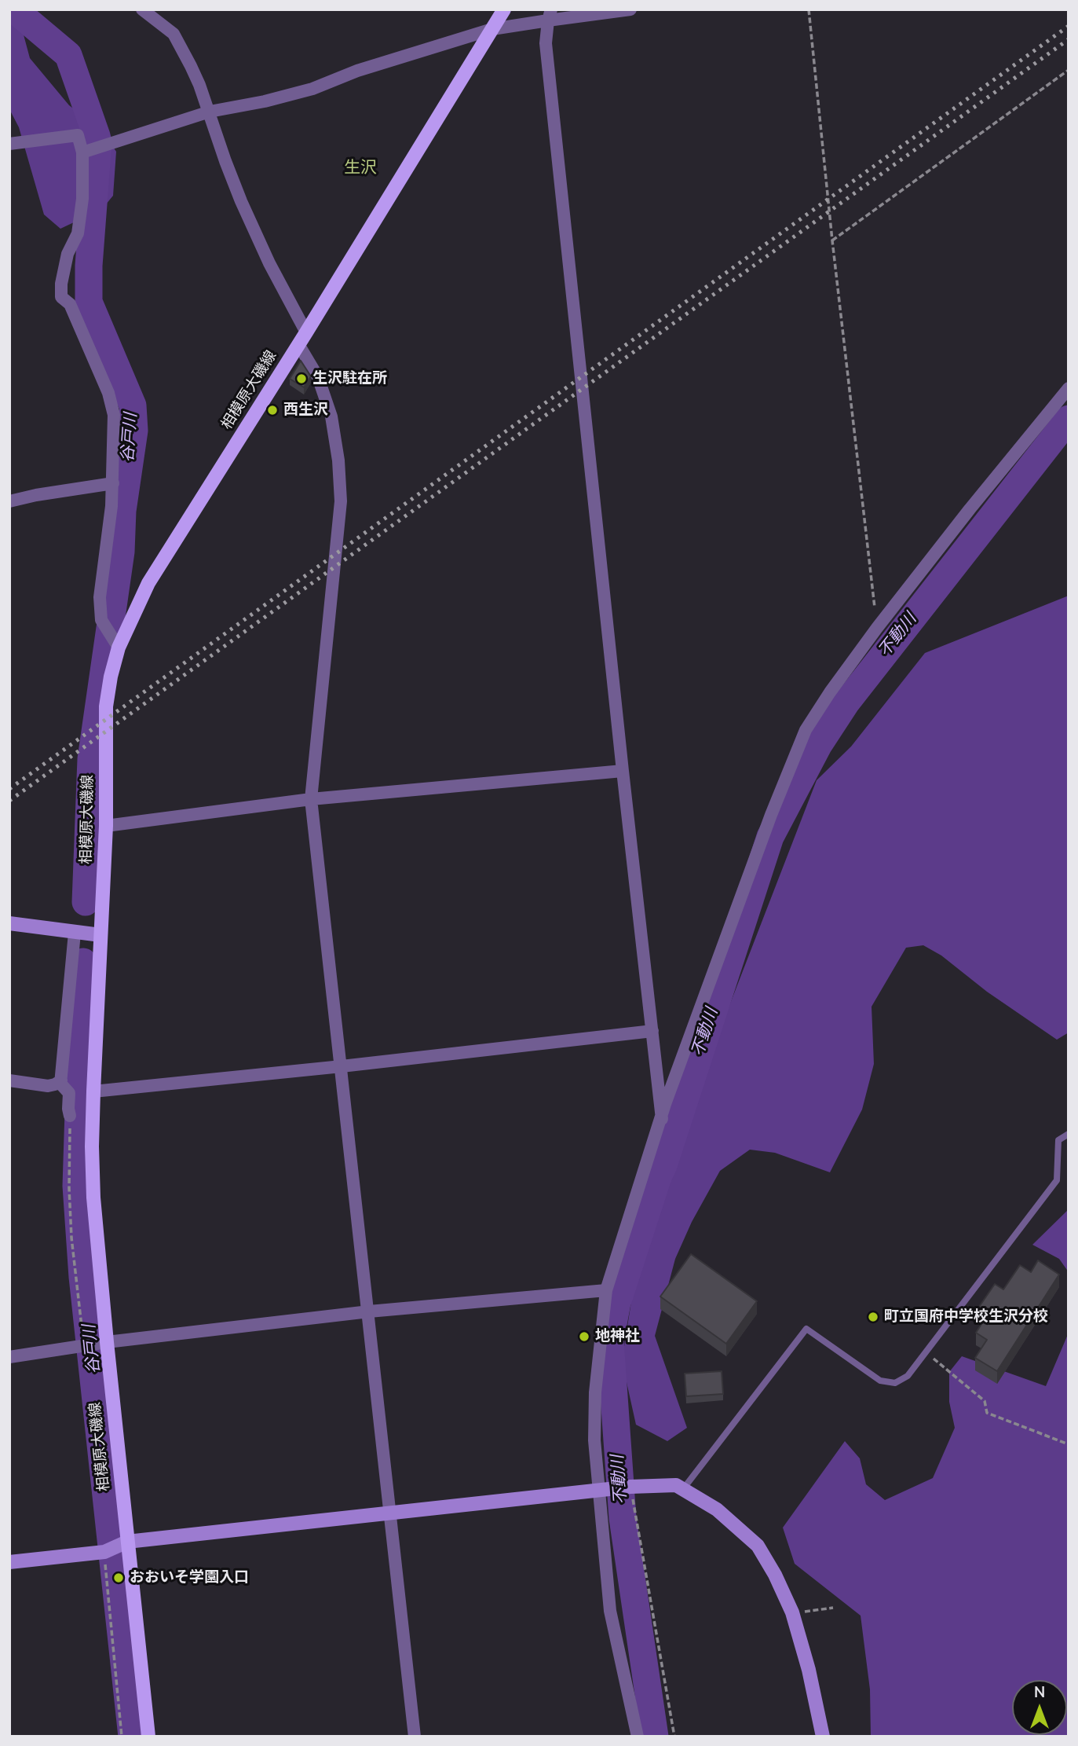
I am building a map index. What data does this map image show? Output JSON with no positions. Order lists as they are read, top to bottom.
{
  "streets": {
    "main road": ["相模原大磯線"]
  },
  "districts": ["生沢"],
  "water": ["谷戸川", "不動川"],
  "places": [
    "生沢駐在所",
    "西生沢",
    "町立国府中学校生沢分校",
    "地神社",
    "おおいそ学園入口"
  ],
  "north": "top"
}
